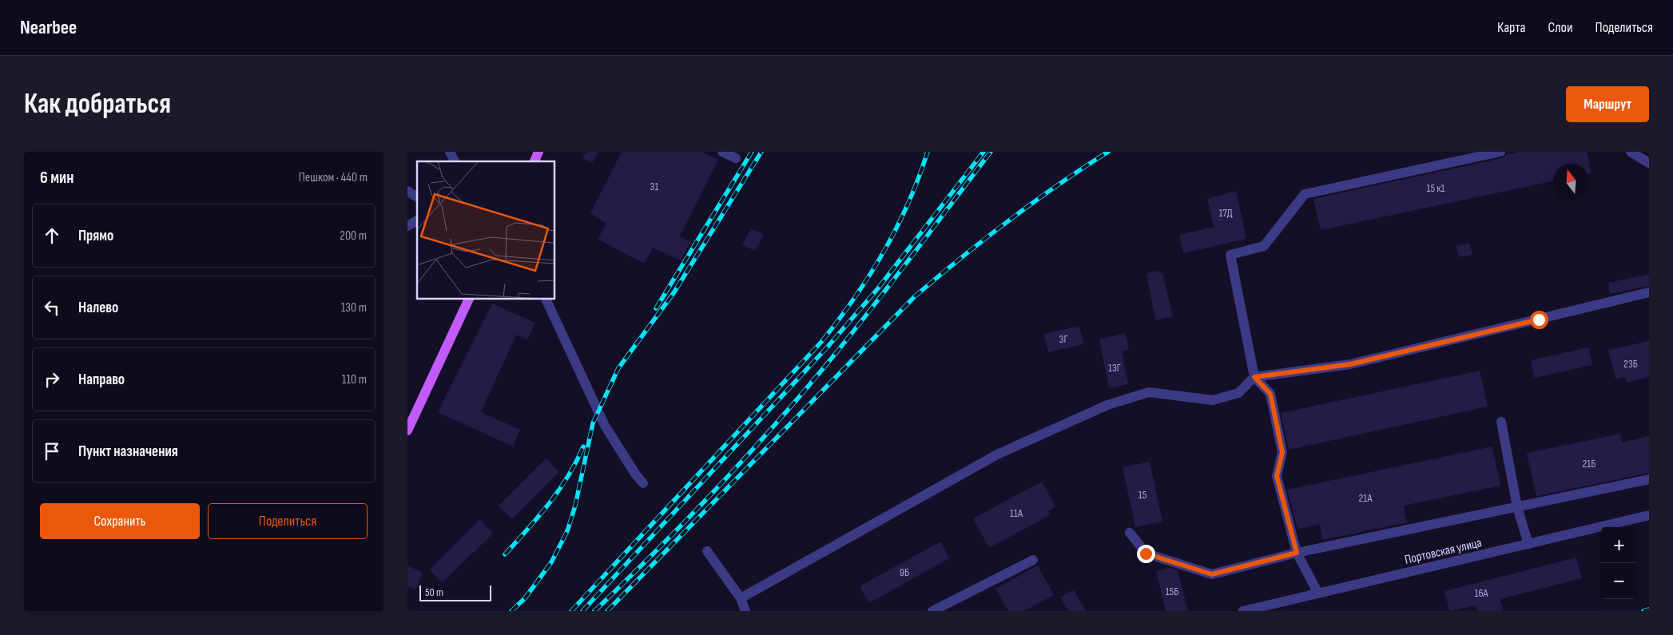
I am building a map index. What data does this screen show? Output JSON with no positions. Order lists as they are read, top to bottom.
{
  "streets": {
    "street": ["Портовская улица"]
  },
  "house_numbers": [
    "31",
    "15 к1",
    "17Д",
    "3Г",
    "23Б",
    "13Г",
    "21Б",
    "15",
    "21А",
    "11А",
    "9Б",
    "15Б",
    "16А"
  ],
  "scale_bar": "50 m",
  "north": "top",
  "page": {
    "header": "Nearbee",
    "nav": ["Карта", "Слои", "Поделиться"],
    "buttons": [
      "Маршрут",
      ["Сохранить", "Поделиться"]
    ],
    "title": "Как добраться",
    "heading": ["6 мин", "Пешком · 440 m"],
    "list": [
      ["Прямо", "200 m"],
      ["Налево", "130 m"],
      ["Направо", "110 m"],
      "Пункт назначения"
    ],
    "map_buttons": ["+", "−"],
    "scale": "50 m"
  }
}
